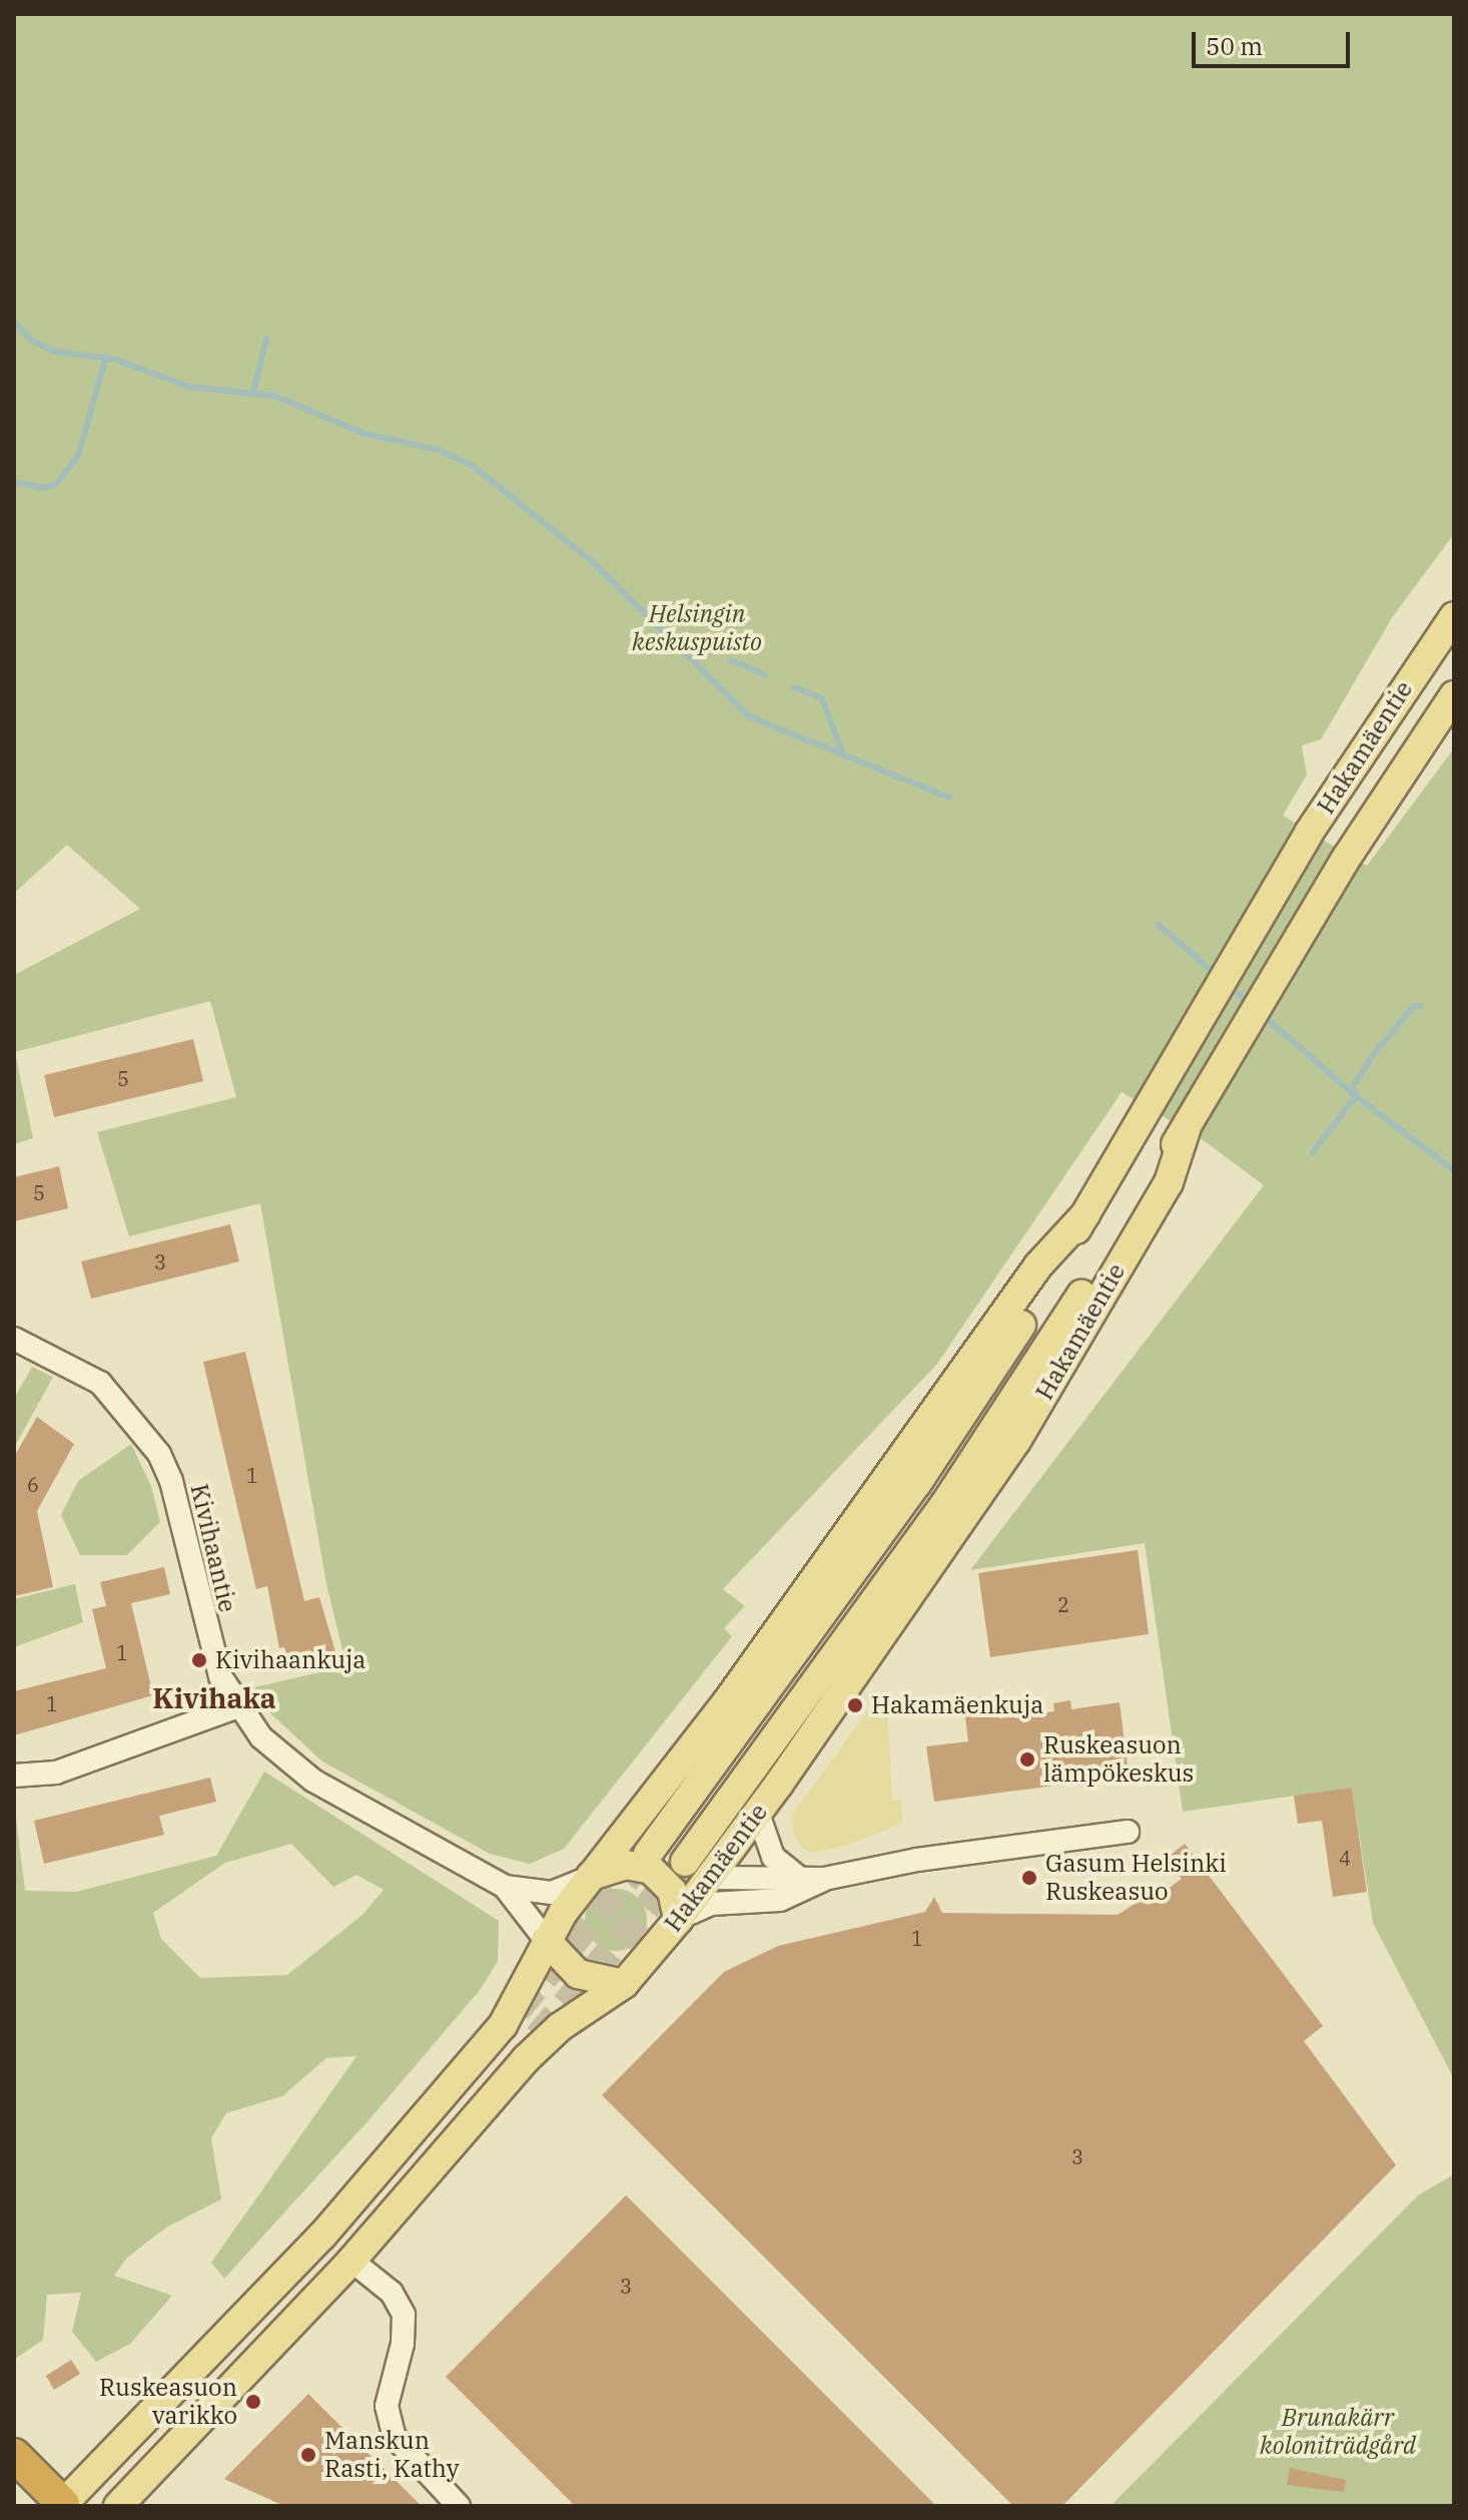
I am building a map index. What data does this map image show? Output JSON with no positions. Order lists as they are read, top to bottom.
{
  "streets": {
    "main road": ["Hakamäentie"],
    "street": ["Kivihaantie"]
  },
  "crossings": [
    ["Hakamäentie", "Kivihaantie"]
  ],
  "districts": ["Kivihaka"],
  "parks": ["Helsingin keskuspuisto", "Brunakärr koloniträdgård"],
  "places": [
    "Kivihaankuja",
    "Hakamäenkuja",
    "Ruskeasuon lämpökeskus",
    "Gasum Helsinki Ruskeasuo",
    "Ruskeasuon varikko",
    "Manskun Rasti, Kathy"
  ],
  "house_numbers": [
    "5",
    "5",
    "3",
    "1",
    "6",
    "2",
    "1",
    "1",
    "4",
    "1",
    "3",
    "3"
  ],
  "scale_bar": "50 m"
}
